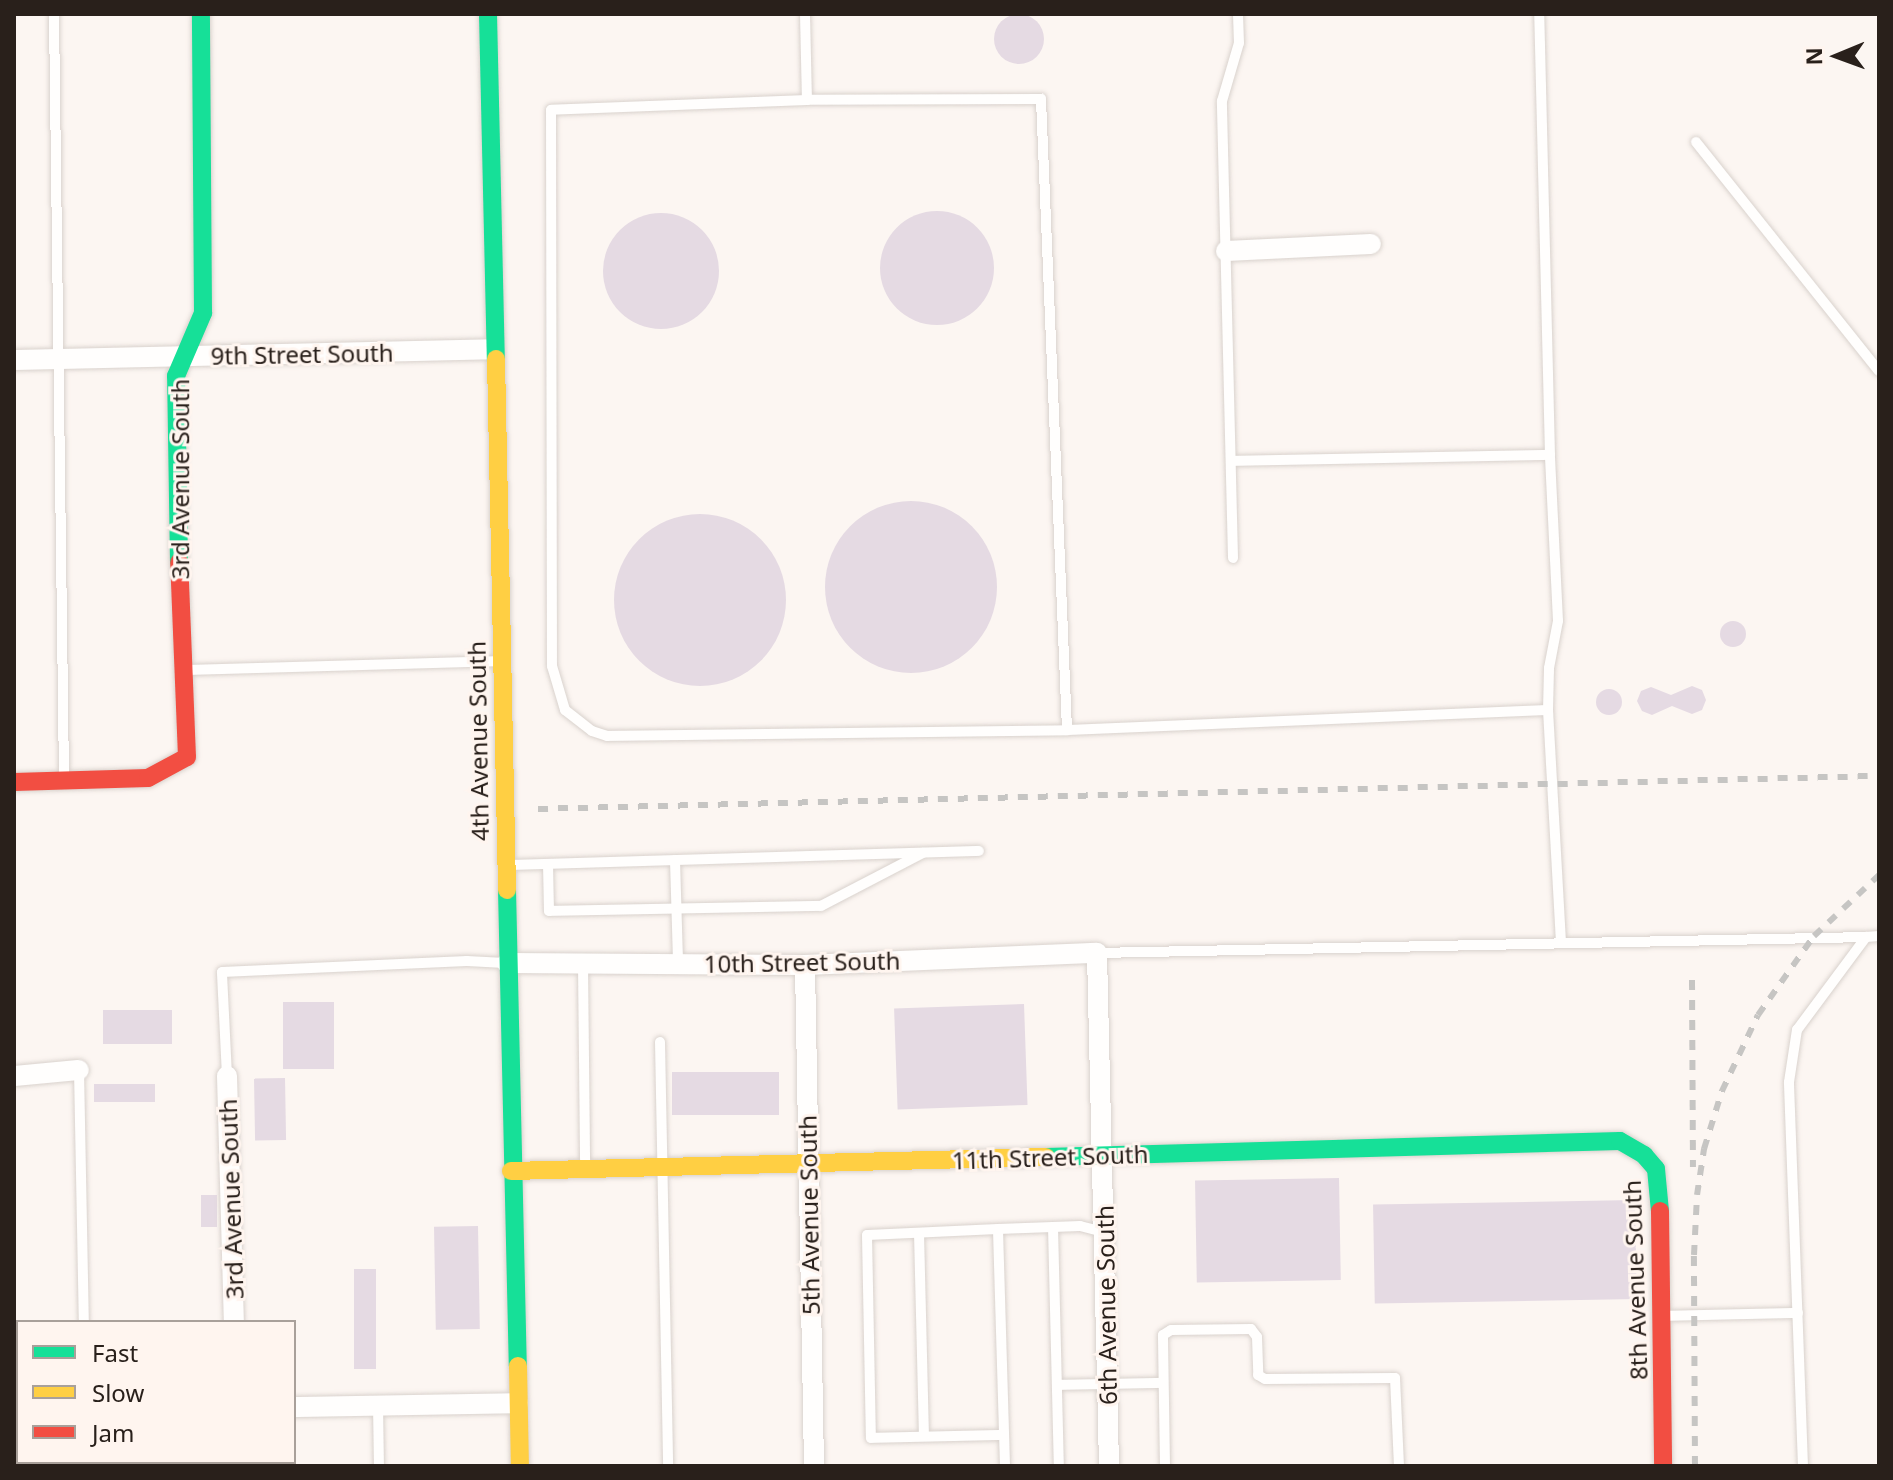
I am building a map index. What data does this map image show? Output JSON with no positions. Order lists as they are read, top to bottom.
{
  "streets": {
    "street": [
      "9th Street South",
      "3rd Avenue South",
      "4th Avenue South",
      "10th Street South",
      "11th Street South",
      "5th Avenue South",
      "8th Avenue South",
      "6th Avenue South"
    ]
  },
  "crossings": [
    ["9th Street South", "3rd Avenue South"],
    ["9th Street South", "4th Avenue South"],
    ["4th Avenue South", "10th Street South"],
    ["4th Avenue South", "11th Street South"],
    ["10th Street South", "5th Avenue South"],
    ["10th Street South", "6th Avenue South"],
    ["11th Street South", "5th Avenue South"],
    ["11th Street South", "8th Avenue South"],
    ["11th Street South", "6th Avenue South"]
  ],
  "legend": ["Fast", "Slow", "Jam"],
  "north": "left"
}
